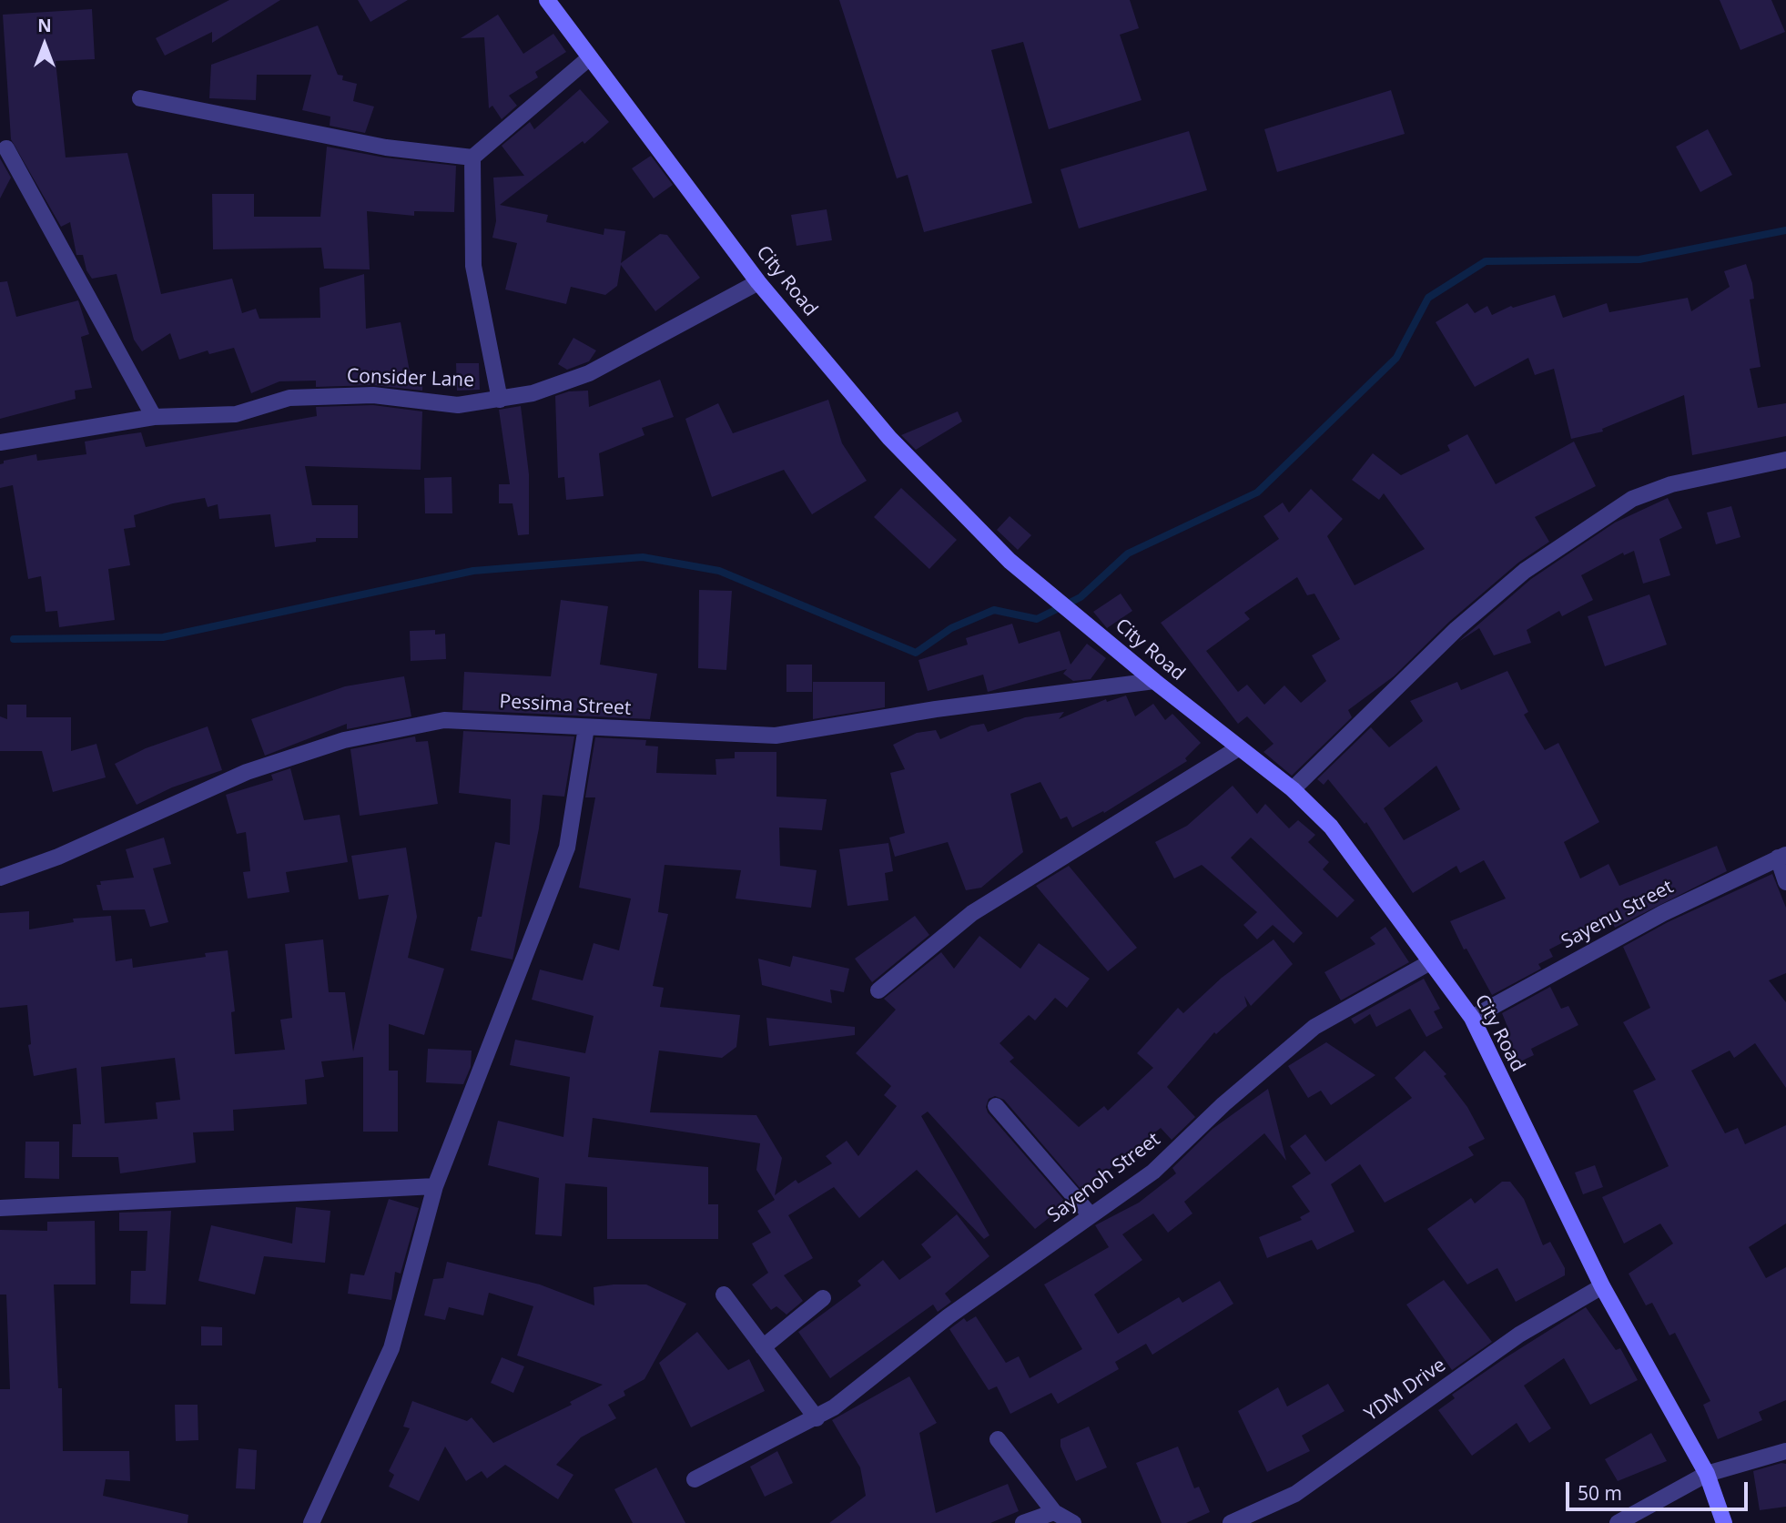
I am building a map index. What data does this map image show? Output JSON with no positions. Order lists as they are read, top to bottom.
{
  "streets": {
    "main road": ["City Road"],
    "street": [
      "Consider Lane",
      "Pessima Street",
      "Sayenu Street",
      "Sayenoh Street",
      "YDM Drive"
    ]
  },
  "crossings": [
    ["City Road", "Consider Lane"],
    ["City Road", "Pessima Street"],
    ["City Road", "Sayenu Street"],
    ["City Road", "Sayenoh Street"],
    ["City Road", "YDM Drive"]
  ],
  "scale_bar": "50 m",
  "north": "top"
}
